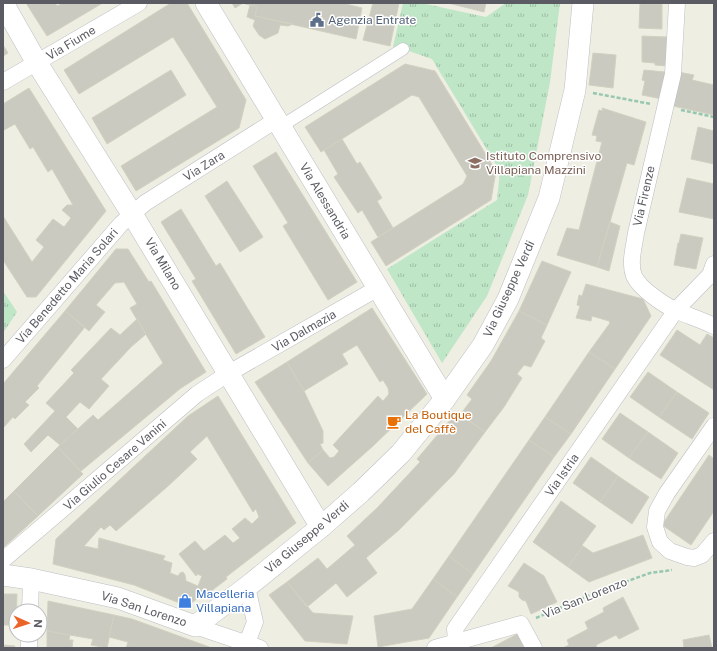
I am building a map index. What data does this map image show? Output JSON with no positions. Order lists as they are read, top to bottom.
{
  "streets": {
    "street": [
      "Via Fiume",
      "Via Zara",
      "Via Firenze",
      "Via Alessandria",
      "Via Milano",
      "Via Benedetto Maria Solari",
      "Via Giuseppe Verdi",
      "Via Dalmazia",
      "Via Giulio Cesare Vanini",
      "Via Istria",
      "Via San Lorenzo"
    ]
  },
  "crossings": [
    ["Via Fiume", "Via Milano"],
    ["Via Zara", "Via Alessandria"],
    ["Via Zara", "Via Milano"],
    ["Via Zara", "Via Benedetto Maria Solari"],
    ["Via Firenze", "Via Istria"],
    ["Via Alessandria", "Via Giuseppe Verdi"],
    ["Via Alessandria", "Via Dalmazia"],
    ["Via Milano", "Via Benedetto Maria Solari"],
    ["Via Milano", "Via Giuseppe Verdi"],
    ["Via Milano", "Via Dalmazia"],
    ["Via Milano", "Via Giulio Cesare Vanini"],
    ["Via Giuseppe Verdi", "Via San Lorenzo"],
    ["Via Dalmazia", "Via Giulio Cesare Vanini"]
  ],
  "places": {
    "public building": ["Agenzia Entrate"],
    "school or university": ["Istituto Comprensivo Villapiana Mazzini"],
    "cafe": ["La Boutique del Caffè"],
    "shop": ["Macelleria Villapiana"]
  },
  "north": "right"
}
